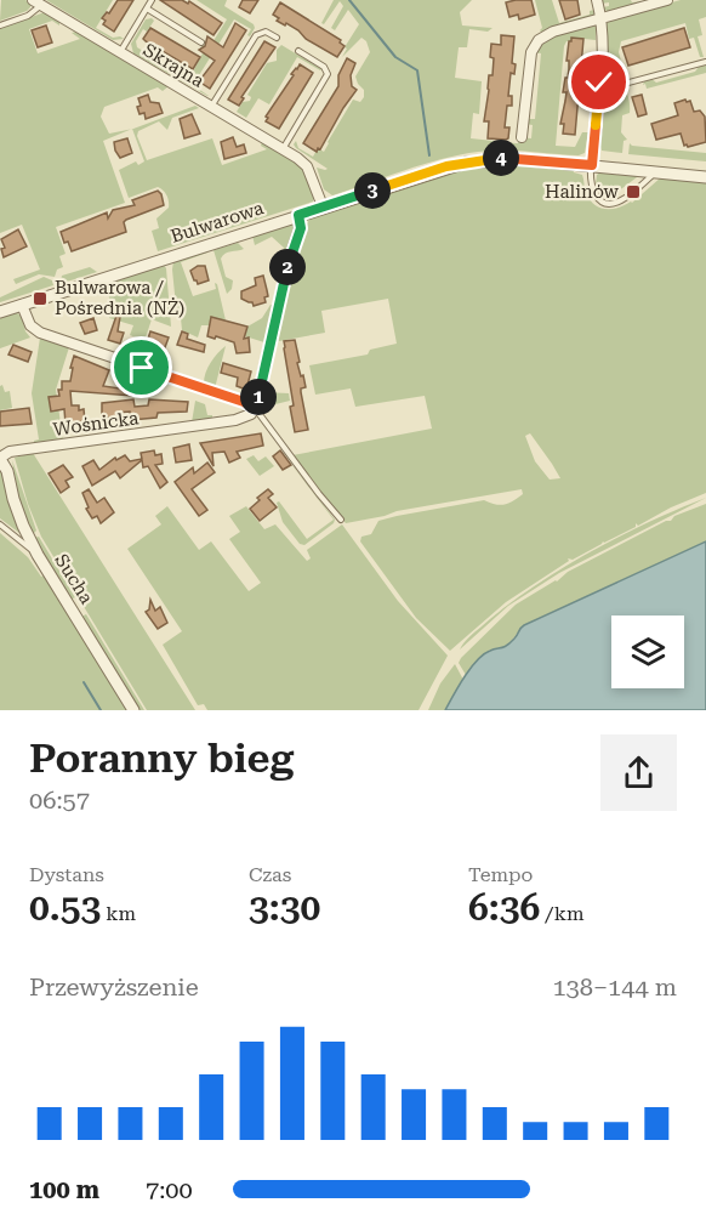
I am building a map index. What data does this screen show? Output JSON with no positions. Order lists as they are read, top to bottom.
{
  "streets": {
    "street": [
      "Skrajna",
      "Bulwarowa",
      "Wośnicka",
      "Sucha"
    ]
  },
  "crossings": [
    ["Skrajna", "Bulwarowa"],
    ["Wośnicka", "Sucha"]
  ],
  "places": {
    "transit": ["Halinów", "Bulwarowa / Pośrednia (NŻ)"]
  },
  "page": {
    "pins": [
      "4",
      "3",
      "2",
      "1"
    ],
    "heading": ["Poranny bieg", "06:57"],
    "stats": [
      ["Dystans", "0.53 km"],
      ["Czas", "3:30"],
      ["Tempo", "6:36 /km"]
    ],
    "chart": ["Przewyższenie", "138–144 m"],
    "list": [
      {
        "name": "100 m",
        "note": "7:00"
      }
    ]
  }
}
